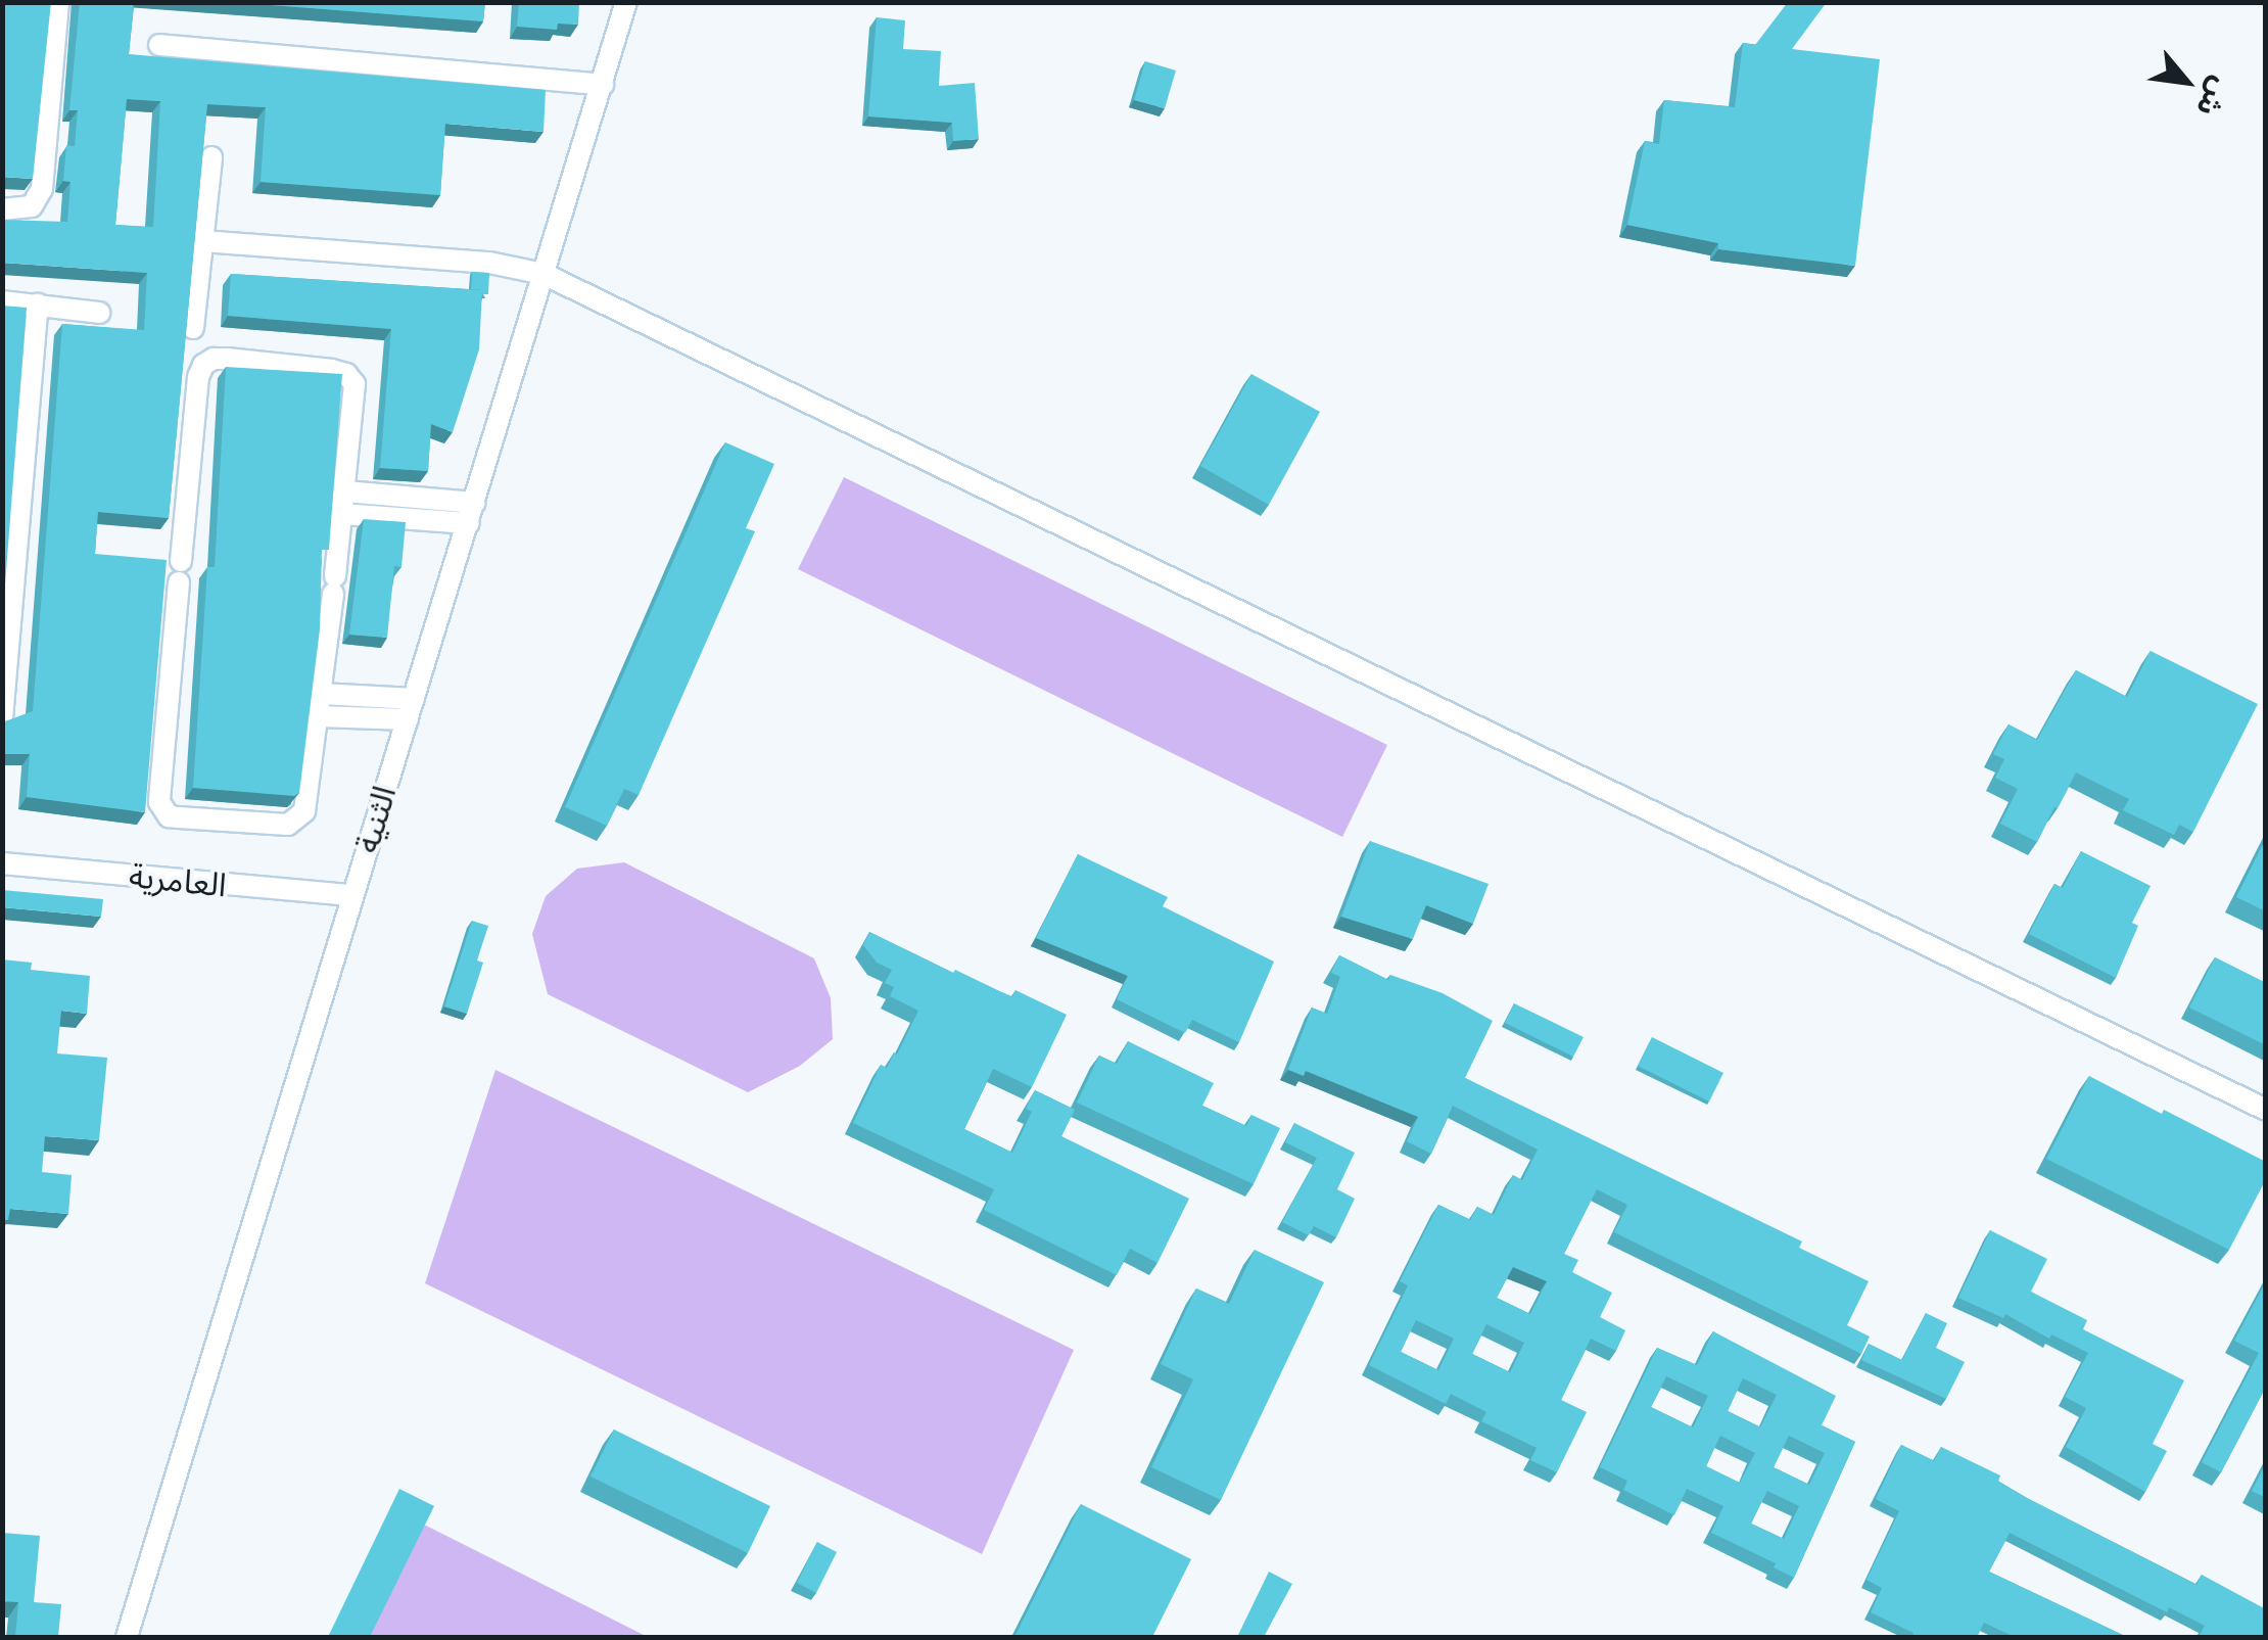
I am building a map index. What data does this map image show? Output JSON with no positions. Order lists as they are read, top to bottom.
{
  "streets": {
    "street": ["الثنية", "العامرية"]
  },
  "crossings": [
    ["الثنية", "العامرية"]
  ],
  "north": "bottom right"
}
